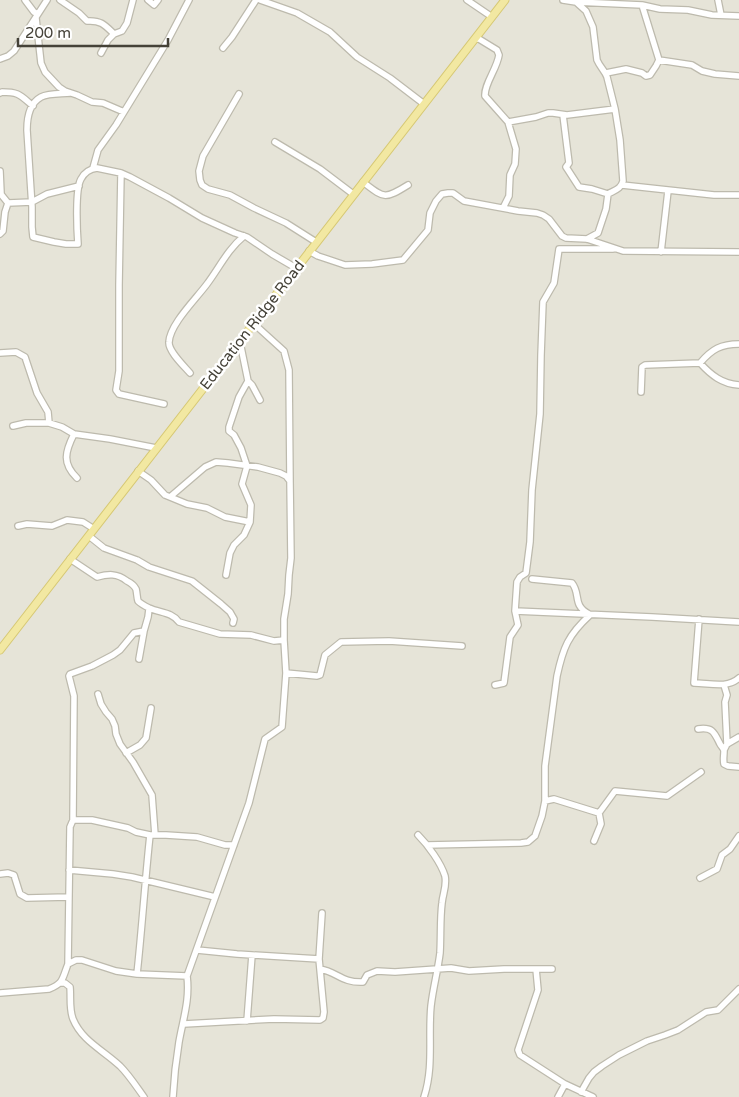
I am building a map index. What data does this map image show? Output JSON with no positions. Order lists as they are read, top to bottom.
{
  "streets": {
    "main road": ["Education Ridge Road"]
  },
  "scale_bar": "200 m"
}
